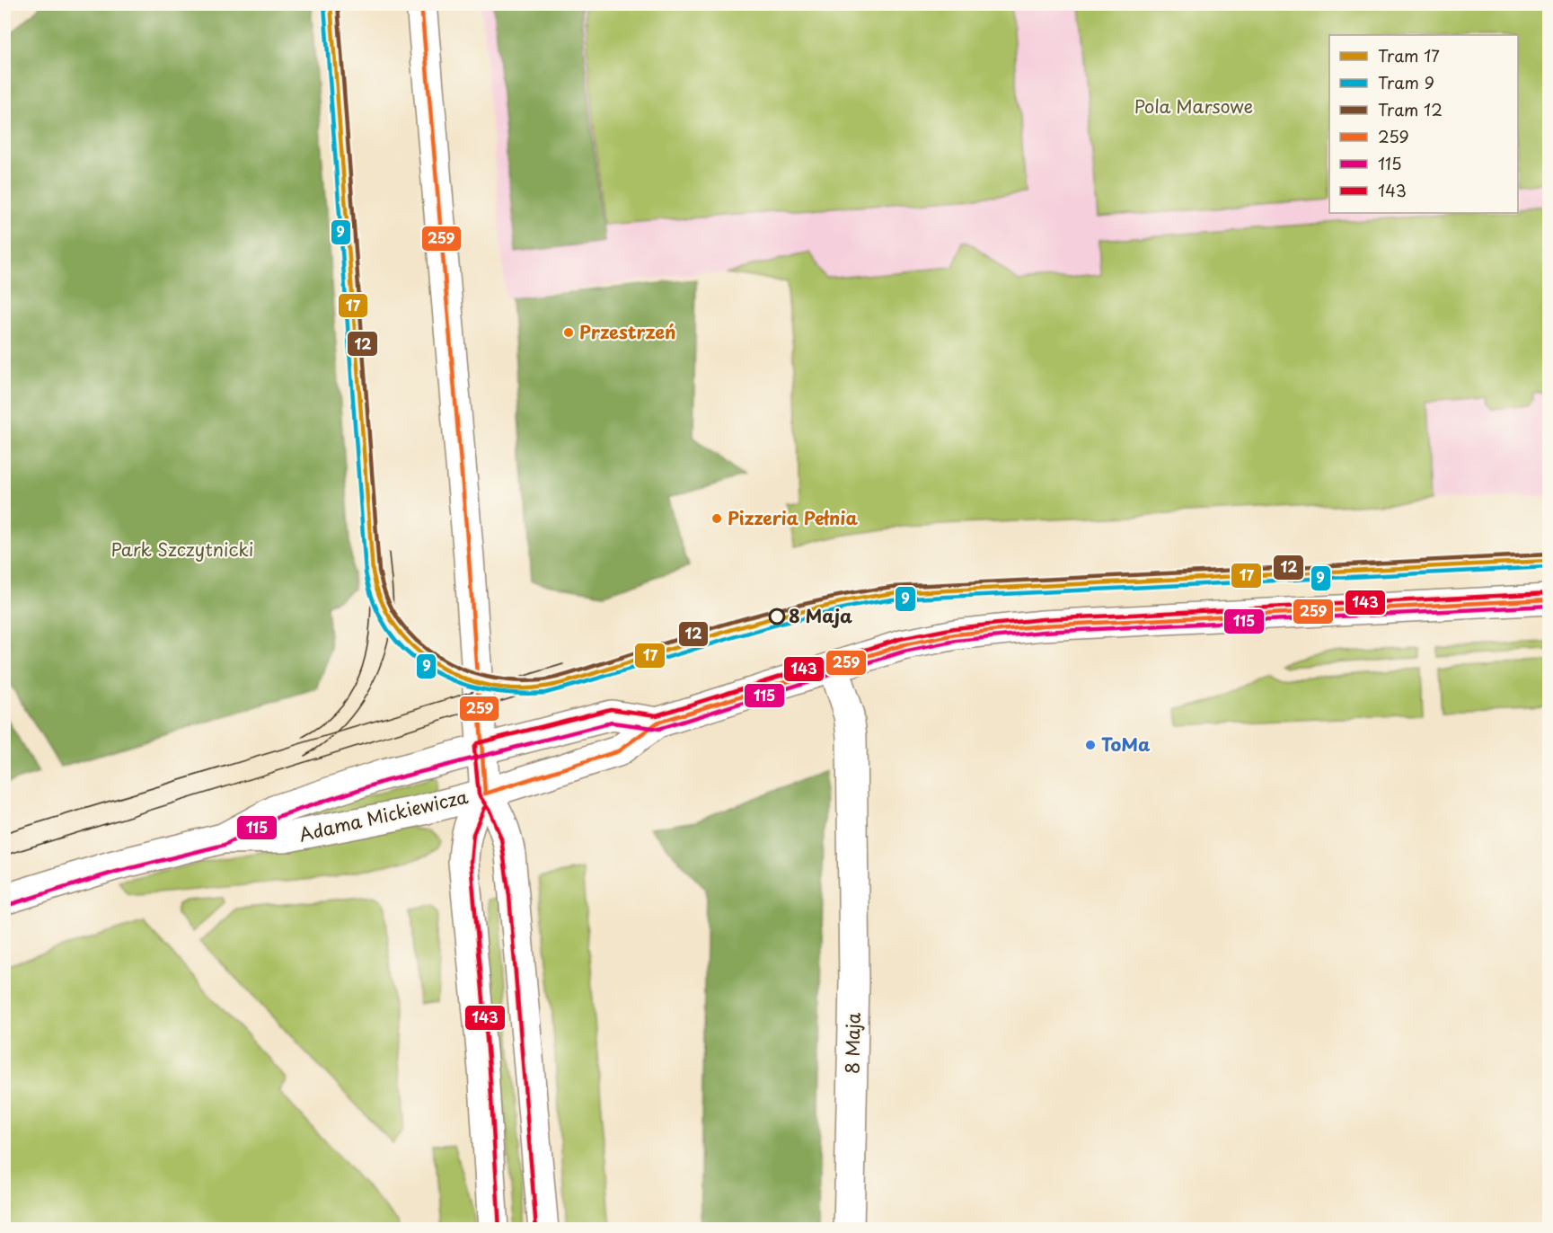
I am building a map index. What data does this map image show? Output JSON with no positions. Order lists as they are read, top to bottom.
{
  "streets": {
    "main road": ["Adama Mickiewicza", "8 Maja"]
  },
  "crossings": [
    ["Adama Mickiewicza", "8 Maja"]
  ],
  "parks": ["Pola Marsowe", "Park Szczytnicki"],
  "places": [
    "Przestrzeń",
    "Pizzeria Pełnia",
    "8 Maja",
    "ToMa"
  ],
  "lines": [
    "tram line 17",
    "tram line 12",
    "transit line 259",
    "tram line 9",
    "transit line 143",
    "transit line 115"
  ],
  "legend": [
    "Tram 17",
    "Tram 9",
    "Tram 12",
    "259",
    "115",
    "143"
  ]
}
